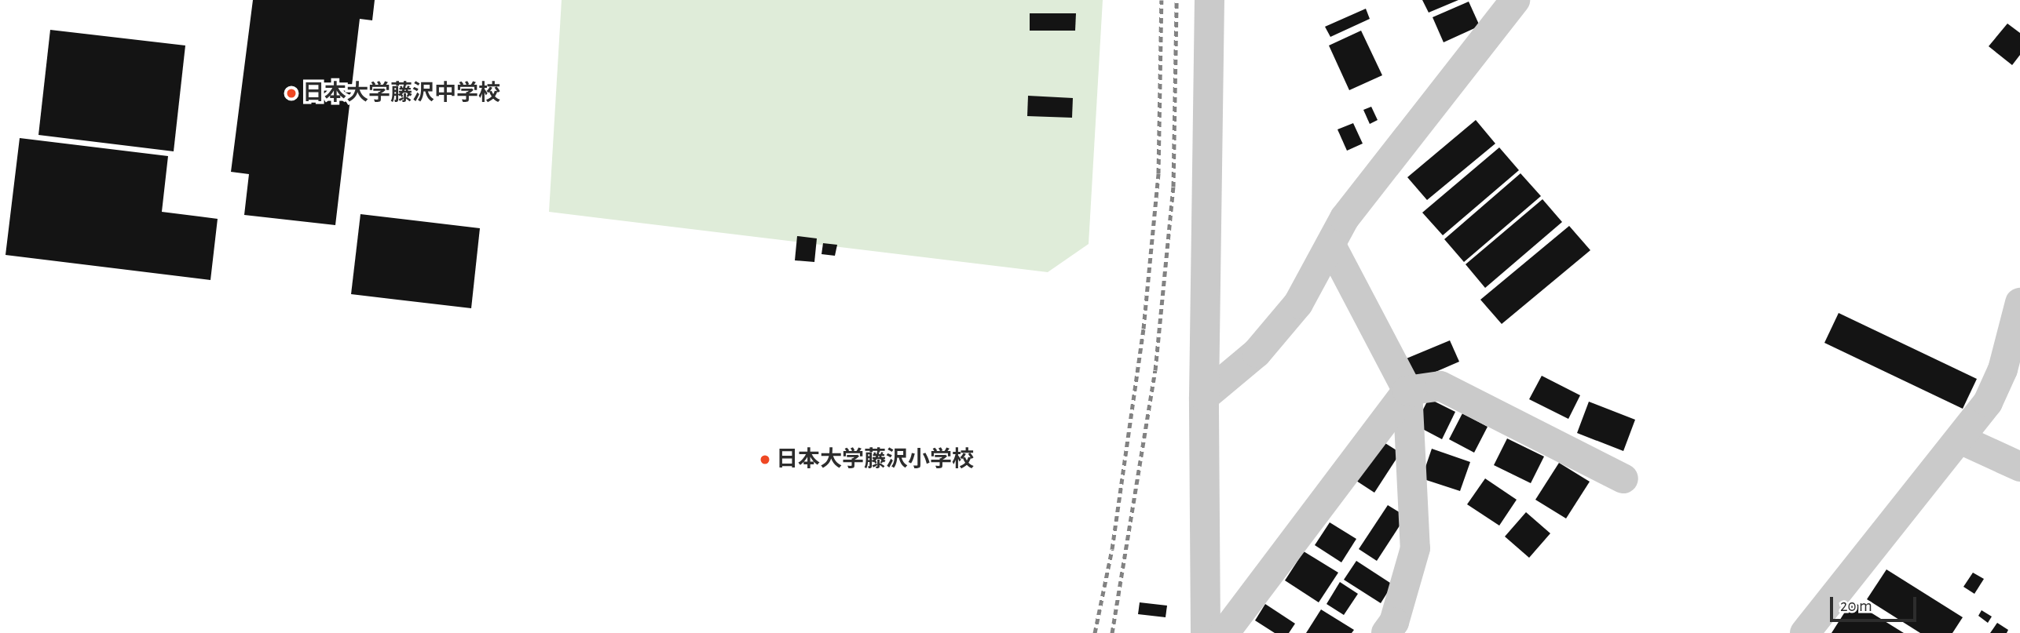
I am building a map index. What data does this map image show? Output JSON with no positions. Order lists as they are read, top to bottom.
{
  "places": ["日本大学藤沢中学校", "日本大学藤沢小学校"],
  "scale_bar": "20 m"
}
